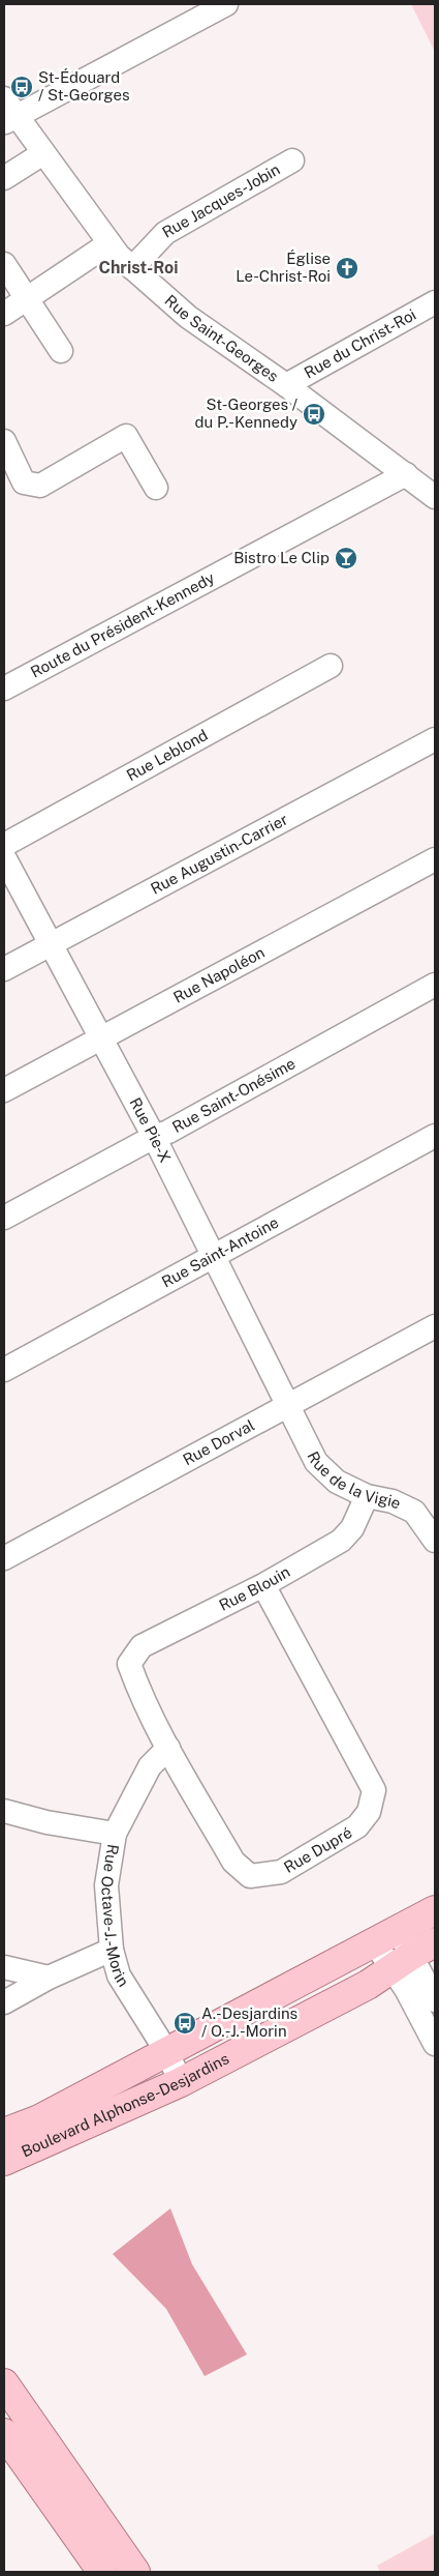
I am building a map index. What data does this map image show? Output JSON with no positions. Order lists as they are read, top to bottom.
{
  "streets": {
    "main road": ["Boulevard Alphonse-Desjardins"],
    "street": [
      "Rue Jacques-Jobin",
      "Rue Saint-Georges",
      "Rue du Christ-Roi",
      "Route du Président-Kennedy",
      "Rue Leblond",
      "Rue Augustin-Carrier",
      "Rue Napoléon",
      "Rue Saint-Onésime",
      "Rue Pie-X",
      "Rue Saint-Antoine",
      "Rue Dorval",
      "Rue de la Vigie",
      "Rue Blouin",
      "Rue Dupré",
      "Rue Octave-J.-Morin"
    ]
  },
  "crossings": [
    ["Rue Jacques-Jobin", "Rue Saint-Georges"],
    ["Rue Saint-Georges", "Rue du Christ-Roi"],
    ["Rue Saint-Georges", "Route du Président-Kennedy"],
    ["Rue Augustin-Carrier", "Rue Pie-X"],
    ["Rue Napoléon", "Rue Pie-X"],
    ["Rue Saint-Onésime", "Rue Pie-X"],
    ["Rue Pie-X", "Rue Saint-Antoine"],
    ["Rue Pie-X", "Rue Dorval"],
    ["Rue Pie-X", "Rue de la Vigie"],
    ["Rue Dorval", "Rue de la Vigie"],
    ["Rue de la Vigie", "Rue Blouin"],
    ["Rue Blouin", "Rue Dupré"],
    ["Rue Dupré", "Rue Octave-J.-Morin"],
    ["Rue Octave-J.-Morin", "Boulevard Alphonse-Desjardins"]
  ],
  "districts": ["Christ-Roi"],
  "places": {
    "bus stop": ["St-Édouard / St-Georges", "St-Georges / du P.-Kennedy", "A.-Desjardins / O.-J.-Morin"],
    "church": ["Église Le-Christ-Roi"],
    "bar": ["Bistro Le Clip"]
  }
}
